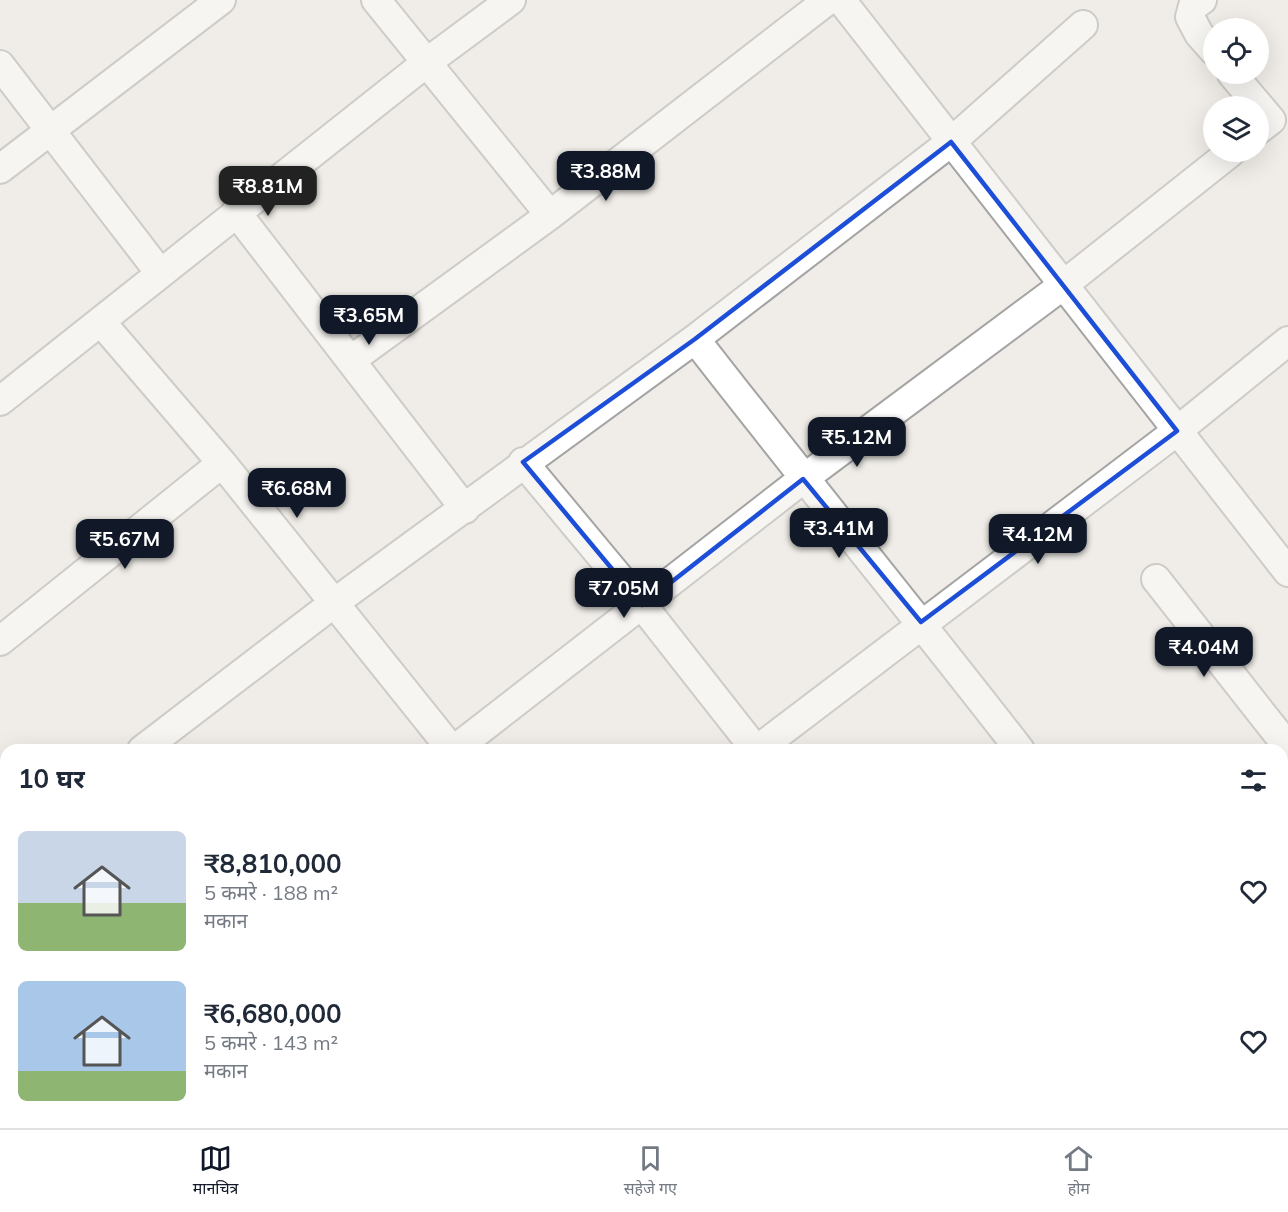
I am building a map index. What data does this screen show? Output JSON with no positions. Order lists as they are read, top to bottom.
{
  "page": {
    "price": [
      "₹3.88M",
      "₹8.81M",
      "₹3.65M",
      "₹5.12M",
      "₹6.68M",
      "₹3.41M",
      "₹4.12M",
      "₹5.67M",
      "₹7.05M",
      "₹4.04M"
    ],
    "heading": "10 घर",
    "list": [
      {
        "name": "₹8,810,000",
        "note": "5 कमरे · 188 m² · मकान"
      },
      {
        "name": "₹6,680,000",
        "note": "5 कमरे · 143 m² · मकान"
      }
    ],
    "tabs": ["मानचित्र", "सहेजे गए", "होम"]
  }
}
